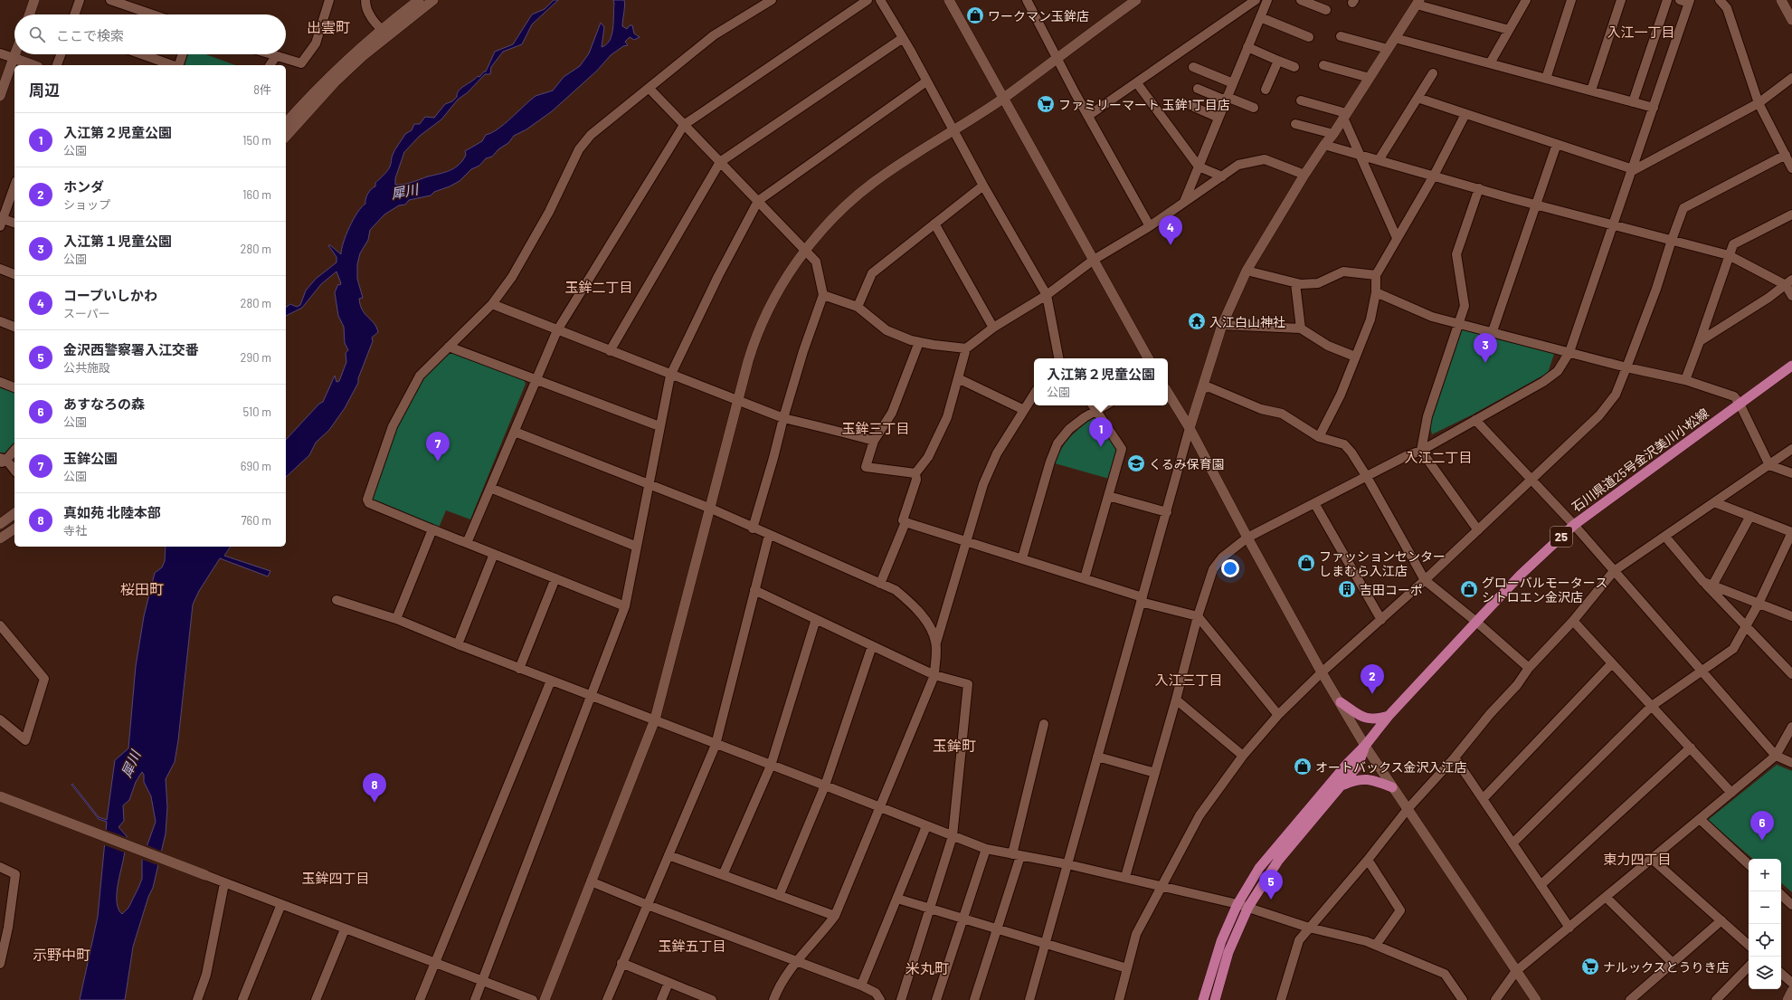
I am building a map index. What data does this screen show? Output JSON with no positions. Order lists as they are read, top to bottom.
{
  "streets": {
    "main road": ["石川県道25号金沢美川小松線", "25"]
  },
  "districts": [
    "出雲町",
    "入江一丁目",
    "玉鉾二丁目",
    "玉鉾三丁目",
    "入江二丁目",
    "桜田町",
    "入江三丁目",
    "玉鉾町",
    "東力四丁目",
    "玉鉾四丁目",
    "玉鉾五丁目",
    "示野中町",
    "米丸町"
  ],
  "water": ["犀川"],
  "places": {
    "shop": [
      "ワークマン玉鉾店",
      "ファッションセンター しまむら入江店",
      "グローバルモータース シトロエン金沢店",
      "オートバックス金沢入江店"
    ],
    "supermarket": ["ファミリーマート 玉鉾1丁目店", "ナルックスとうりき店"],
    "temple": ["入江白山神社"],
    "school or university": ["くるみ保育園"],
    "building": ["吉田コーポ"]
  },
  "page": {
    "search": "ここで検索",
    "heading": ["周辺", "8件"],
    "list": [
      {
        "mark": "1",
        "name": "入江第２児童公園",
        "note": "公園",
        "value": "150 m"
      },
      {
        "mark": "2",
        "name": "ホンダ",
        "note": "ショップ",
        "value": "160 m"
      },
      {
        "mark": "3",
        "name": "入江第１児童公園",
        "note": "公園",
        "value": "280 m"
      },
      {
        "mark": "4",
        "name": "コープいしかわ",
        "note": "スーパー",
        "value": "280 m"
      },
      {
        "mark": "5",
        "name": "金沢西警察署入江交番",
        "note": "公共施設",
        "value": "290 m"
      },
      {
        "mark": "6",
        "name": "あすなろの森",
        "note": "公園",
        "value": "510 m"
      },
      {
        "mark": "7",
        "name": "玉鉾公園",
        "note": "公園",
        "value": "690 m"
      },
      {
        "mark": "8",
        "name": "真如苑 北陸本部",
        "note": "寺社",
        "value": "760 m"
      }
    ],
    "pins": [
      "4",
      "3",
      "1",
      "7",
      "2",
      "8",
      "6",
      "5"
    ],
    "popup": ["入江第２児童公園", "公園"],
    "map_buttons": ["+", "−"]
  }
}
